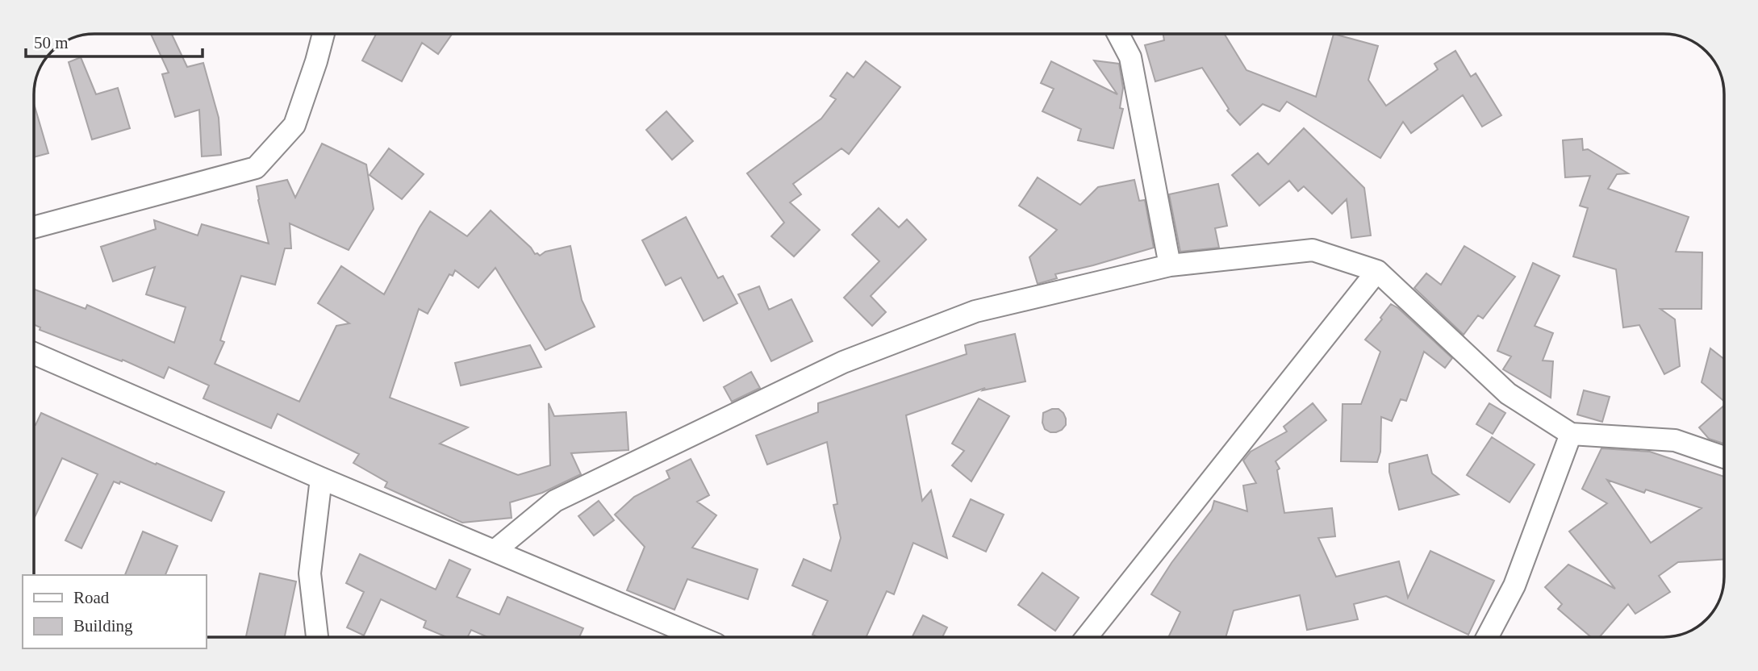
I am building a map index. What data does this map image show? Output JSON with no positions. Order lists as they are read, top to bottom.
{
  "legend": ["Road", "Building"],
  "scale_bar": "50 m"
}
